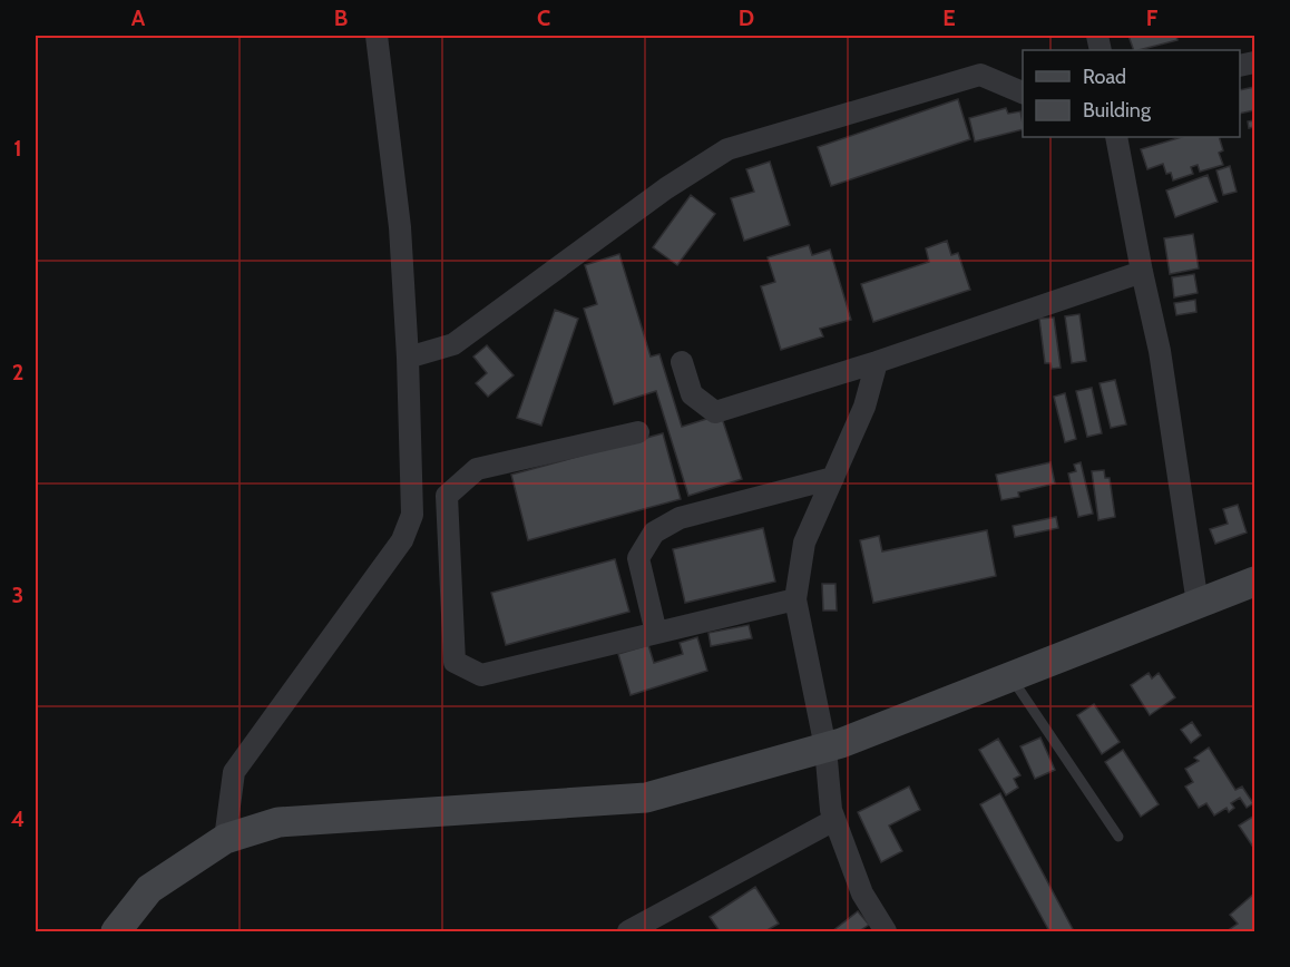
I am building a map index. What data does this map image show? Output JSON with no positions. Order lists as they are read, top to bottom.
{
  "legend": ["Road", "Building"],
  "grid": {
    "columns": [
      "A",
      "B",
      "C",
      "D",
      "E",
      "F"
    ],
    "rows": [
      "1",
      "2",
      "3",
      "4"
    ]
  }
}
